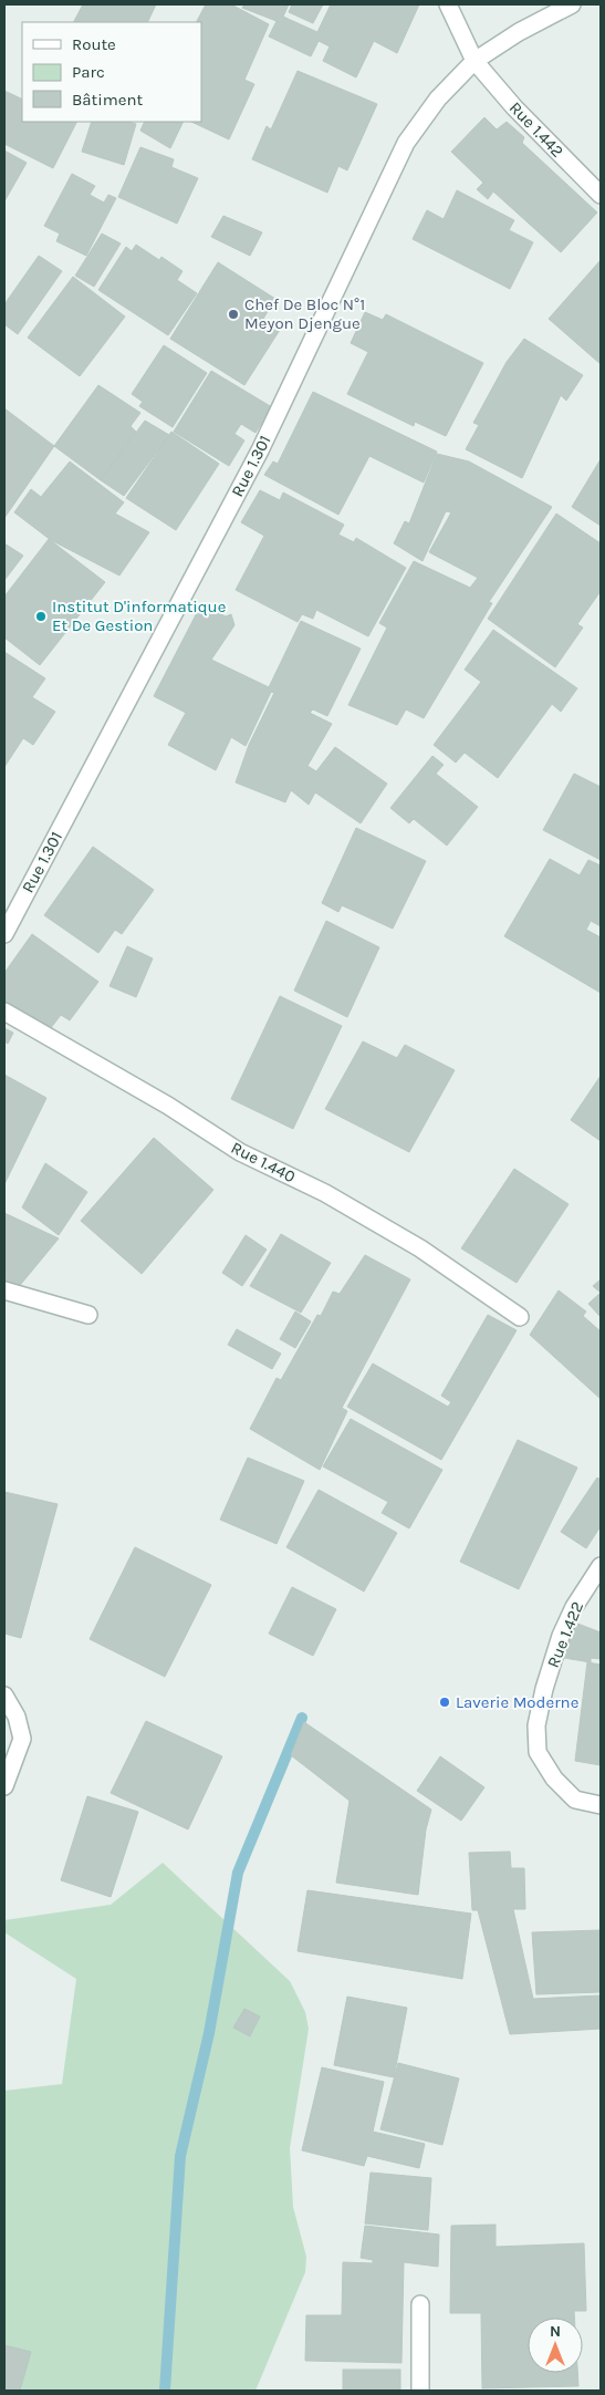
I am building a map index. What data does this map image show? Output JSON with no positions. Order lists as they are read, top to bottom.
{
  "streets": {
    "street": [
      "Rue 1.442",
      "Rue 1.301",
      "Rue 1.440",
      "Rue 1.422"
    ]
  },
  "crossings": [
    ["Rue 1.442", "Rue 1.301"]
  ],
  "places": ["Chef De Bloc N°1 Meyon Djengue", "Institut D'informatique Et De Gestion", "Laverie Moderne"],
  "legend": ["Route", "Parc", "Bâtiment"],
  "north": "top"
}
